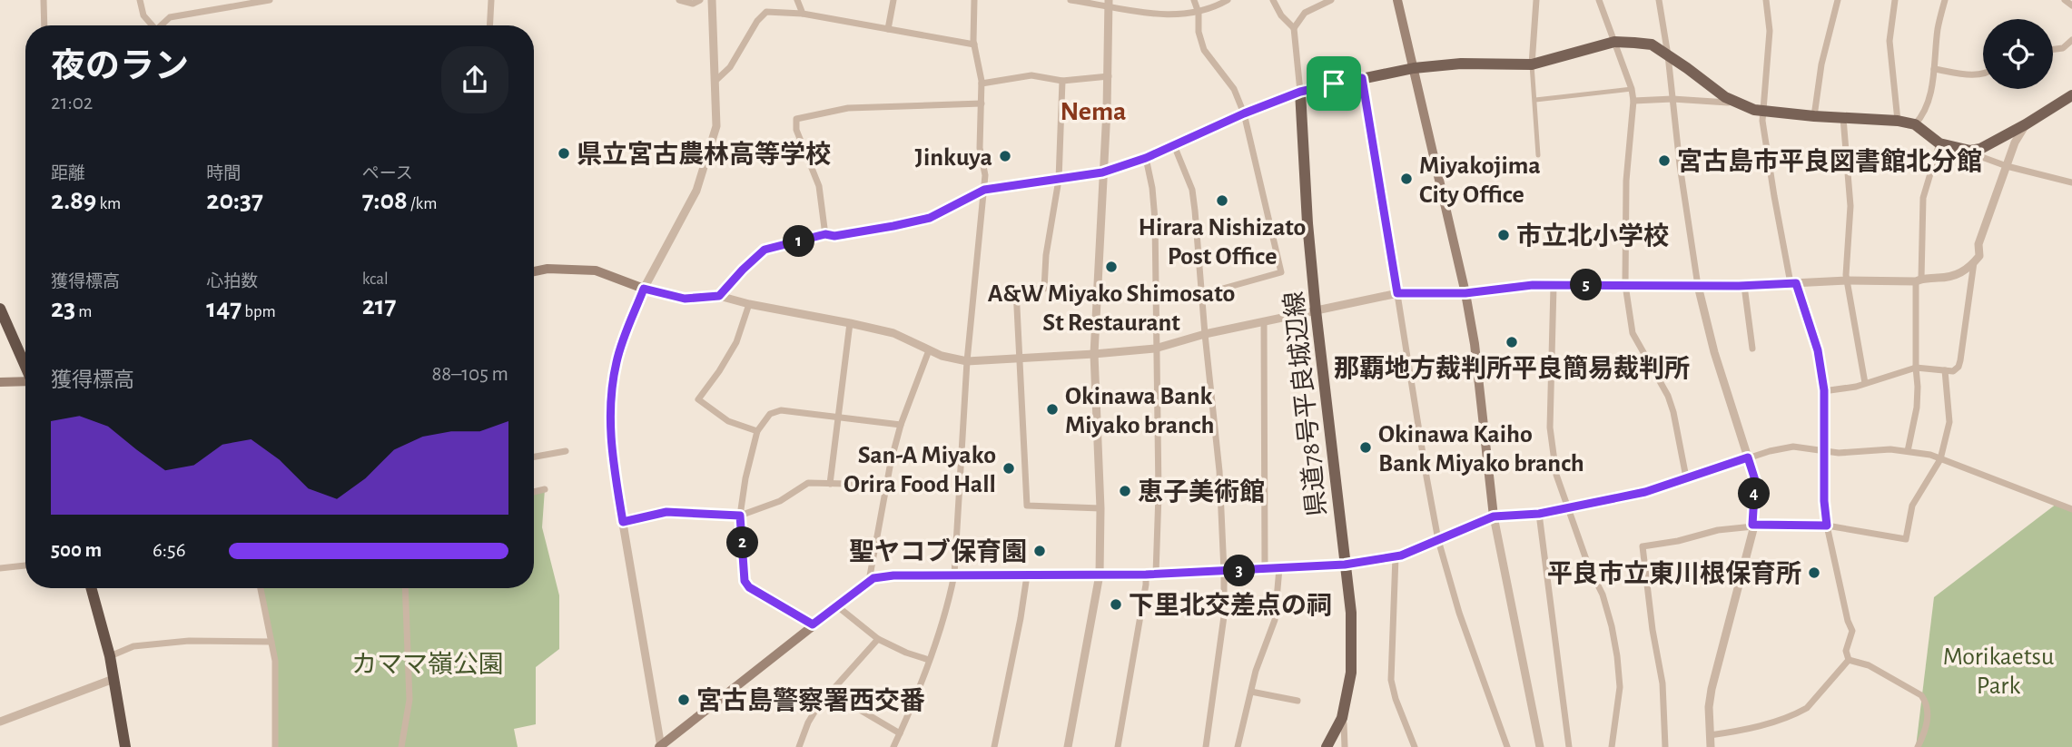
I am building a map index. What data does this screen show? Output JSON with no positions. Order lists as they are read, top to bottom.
{
  "streets": {
    "main road": ["県道78号平良城辺線"]
  },
  "districts": ["Nema"],
  "parks": ["Morikaetsu Park", "カママ嶺公園"],
  "places": [
    "県立宮古農林高等学校",
    "Jinkuya",
    "宮古島市平良図書館北分館",
    "Miyakojima City Office",
    "Hirara Nishizato Post Office",
    "市立北小学校",
    "A&W Miyako Shimosato St Restaurant",
    "那覇地方裁判所平良簡易裁判所",
    "Okinawa Bank Miyako branch",
    "Okinawa Kaiho Bank Miyako branch",
    "San-A Miyako Orira Food Hall",
    "恵子美術館",
    "聖ヤコブ保育園",
    "平良市立東川根保育所",
    "下里北交差点の祠",
    "宮古島警察署西交番"
  ],
  "page": {
    "heading": ["夜のラン", "21:02"],
    "stats": [
      ["距離", "2.89 km"],
      ["時間", "20:37"],
      ["ペース", "7:08 /km"],
      ["獲得標高", "23 m"],
      ["心拍数", "147 bpm"],
      ["kcal", "217"]
    ],
    "pins": [
      "1",
      "5",
      "4",
      "2",
      "3"
    ],
    "chart": ["獲得標高", "88–105 m"],
    "list": [
      {
        "name": "500 m",
        "note": "6:56"
      }
    ]
  }
}
